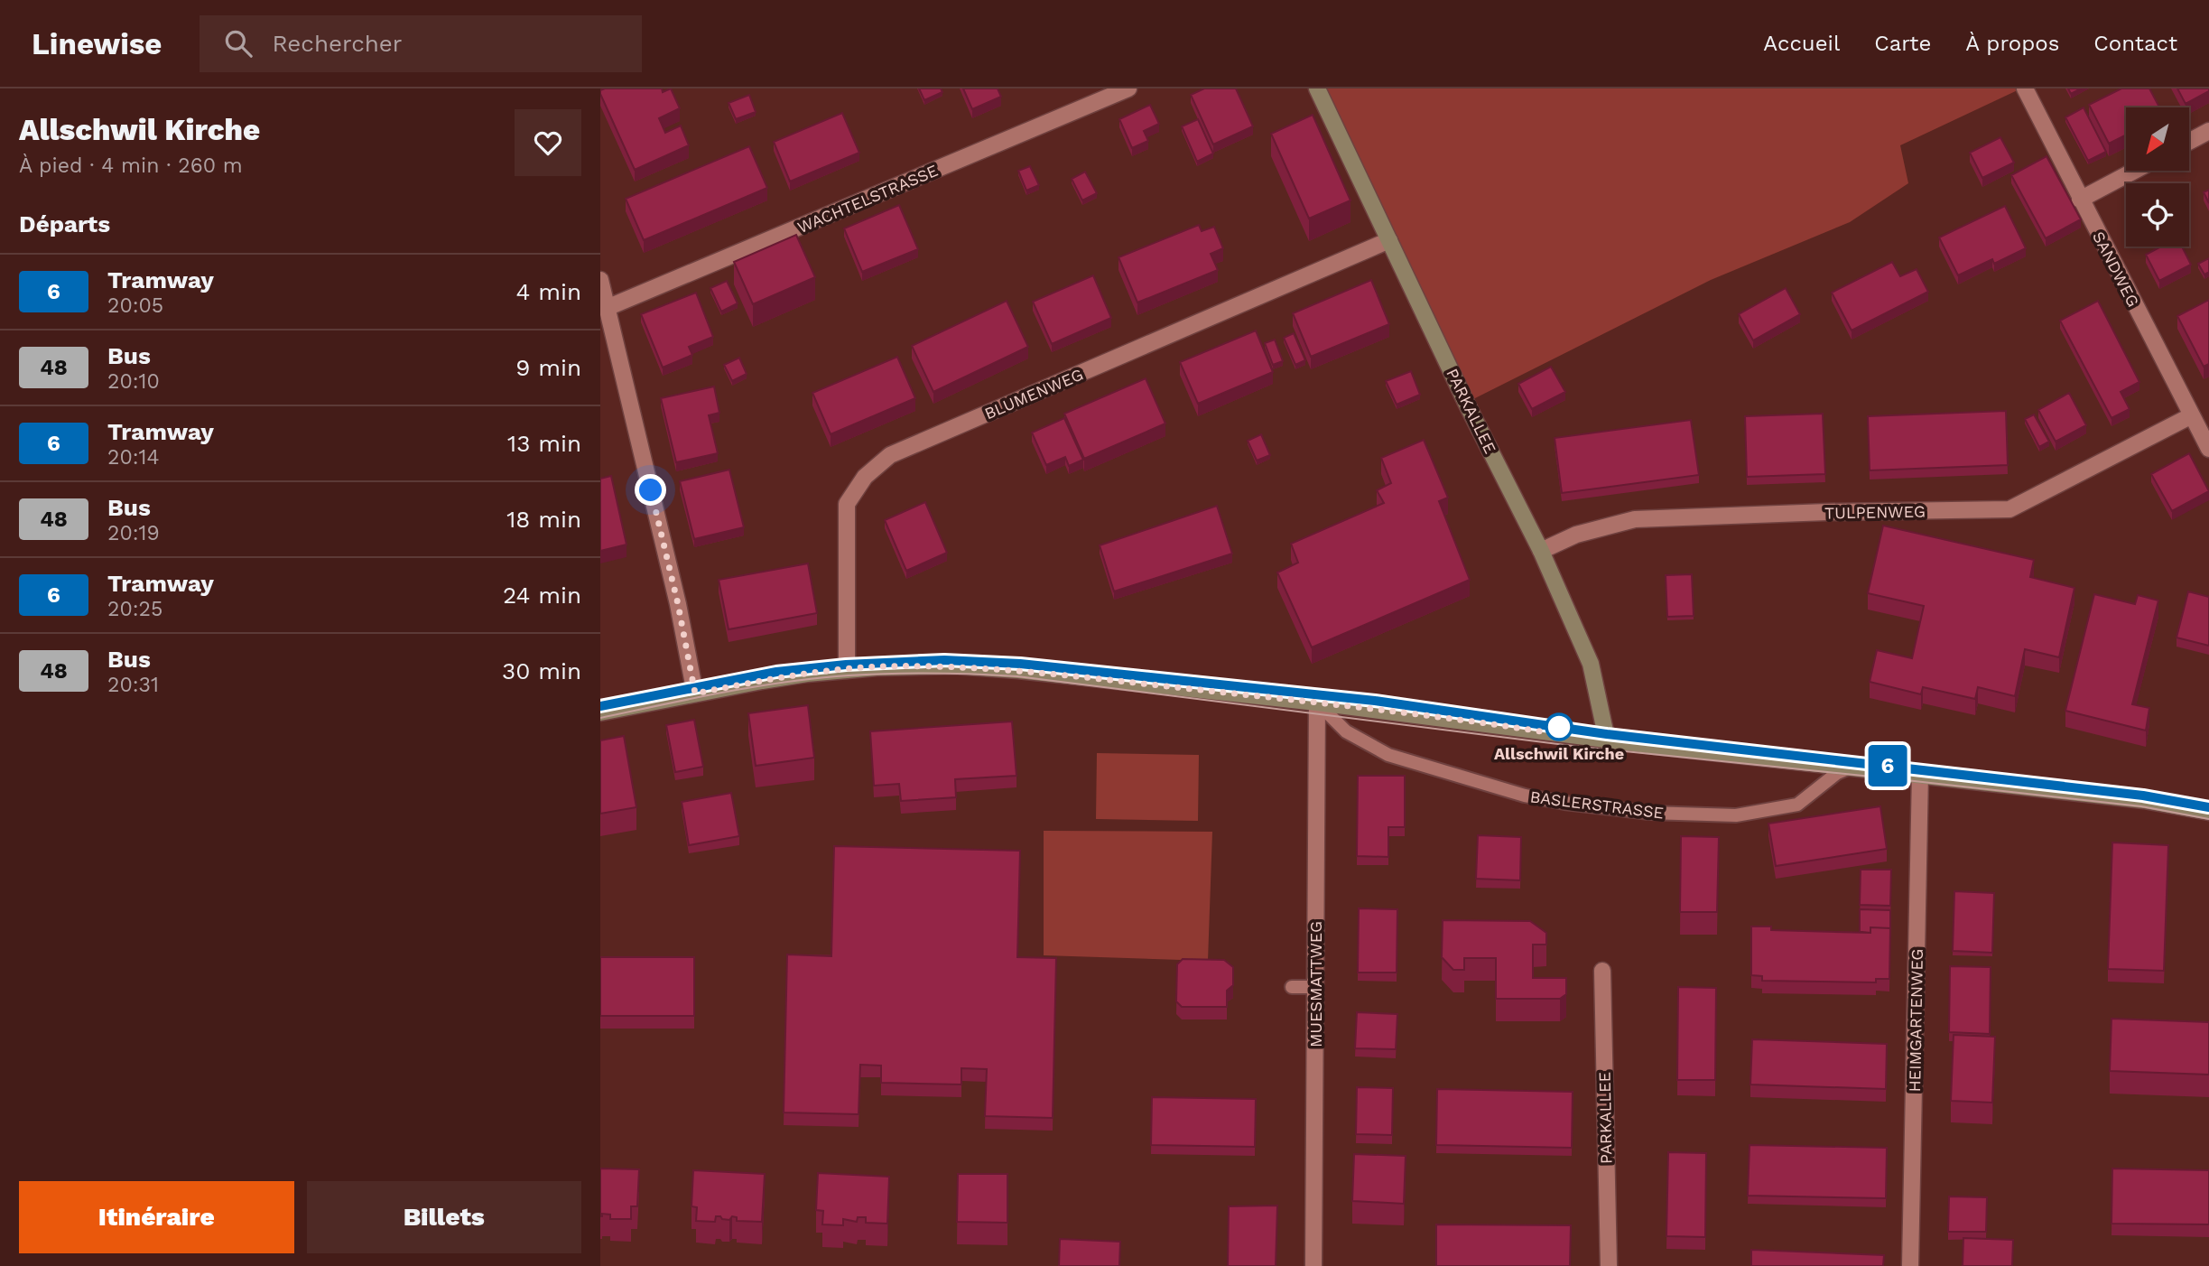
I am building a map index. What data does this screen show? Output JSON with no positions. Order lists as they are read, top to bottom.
{
  "streets": {
    "main road": ["PARKALLEE"],
    "street": [
      "WACHTELSTRASSE",
      "SANDWEG",
      "BLUMENWEG",
      "TULPENWEG",
      "MUESMATTWEG",
      "HEIMGARTENWEG"
    ],
    "lane": ["BASLERSTRASSE"]
  },
  "crossings": [
    ["SANDWEG", "TULPENWEG"],
    ["BLUMENWEG", "PARKALLEE"],
    ["PARKALLEE", "TULPENWEG"],
    ["BASLERSTRASSE", "MUESMATTWEG"]
  ],
  "places": ["Allschwil Kirche"],
  "lines": ["tram line 6"],
  "north": "bottom left",
  "page": {
    "header": "Linewise",
    "search": "Rechercher",
    "nav": [
      "Accueil",
      "Carte",
      "À propos",
      "Contact"
    ],
    "heading": [
      ["Allschwil Kirche", "À pied · 4 min · 260 m"],
      "Départs"
    ],
    "on_map": "6",
    "list": [
      {
        "mark": "6",
        "name": "Tramway",
        "note": "20:05",
        "value": "4 min"
      },
      {
        "mark": "48",
        "name": "Bus",
        "note": "20:10",
        "value": "9 min"
      },
      {
        "mark": "6",
        "name": "Tramway",
        "note": "20:14",
        "value": "13 min"
      },
      {
        "mark": "48",
        "name": "Bus",
        "note": "20:19",
        "value": "18 min"
      },
      {
        "mark": "6",
        "name": "Tramway",
        "note": "20:25",
        "value": "24 min"
      },
      {
        "mark": "48",
        "name": "Bus",
        "note": "20:31",
        "value": "30 min"
      }
    ],
    "buttons": ["Itinéraire", "Billets"]
  }
}
